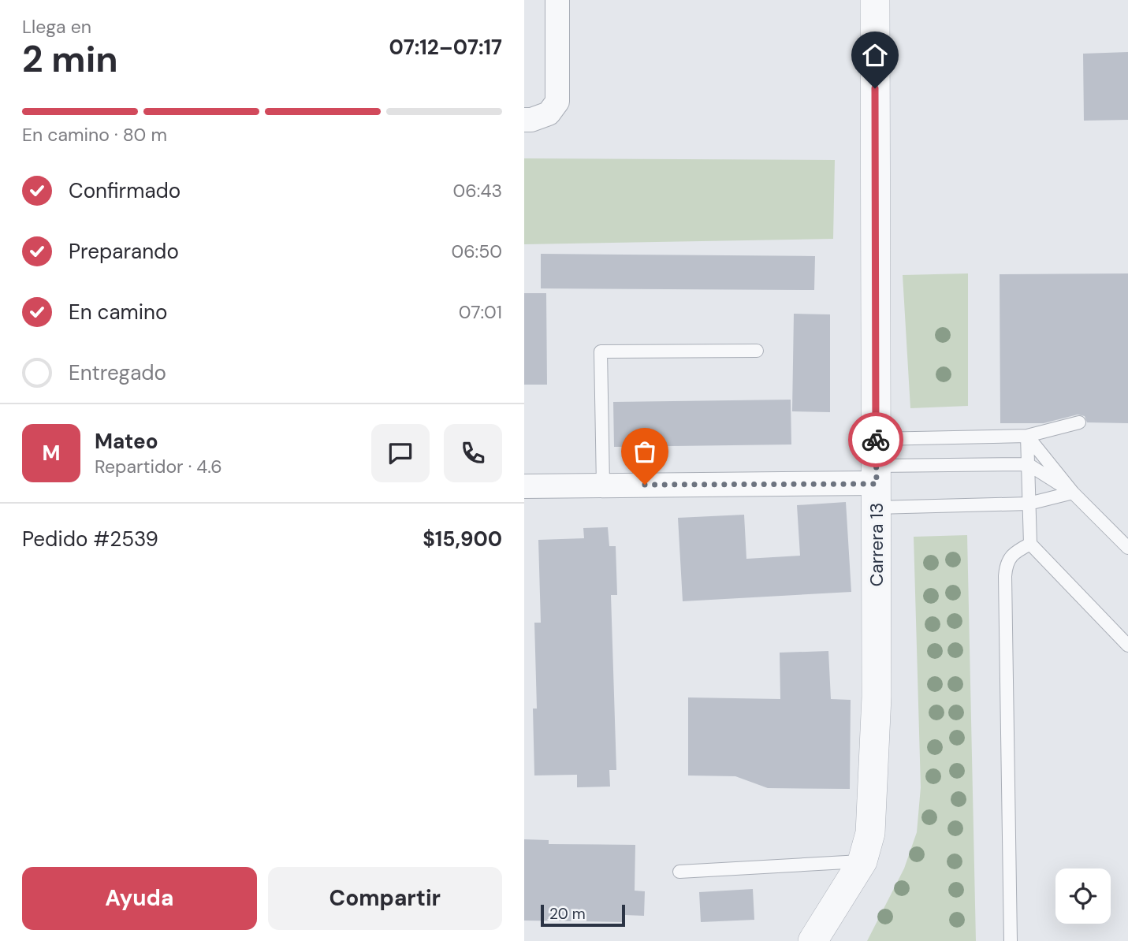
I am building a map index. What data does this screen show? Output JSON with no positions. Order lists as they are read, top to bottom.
{
  "streets": {
    "street": ["Carrera 13"]
  },
  "scale_bar": "20 m",
  "page": {
    "heading": ["2 min", "Llega en", "07:12–07:17"],
    "panel": [
      "Mateo",
      "Repartidor · 4.6",
      "Pedido #2539",
      "$15,900"
    ],
    "bar": "En camino · 80 m",
    "list": [
      ["Confirmado", "06:43"],
      ["Preparando", "06:50"],
      ["En camino", "07:01"],
      "Entregado"
    ],
    "round": "M",
    "buttons": ["Ayuda", "Compartir"],
    "scale": "20 m"
  }
}
